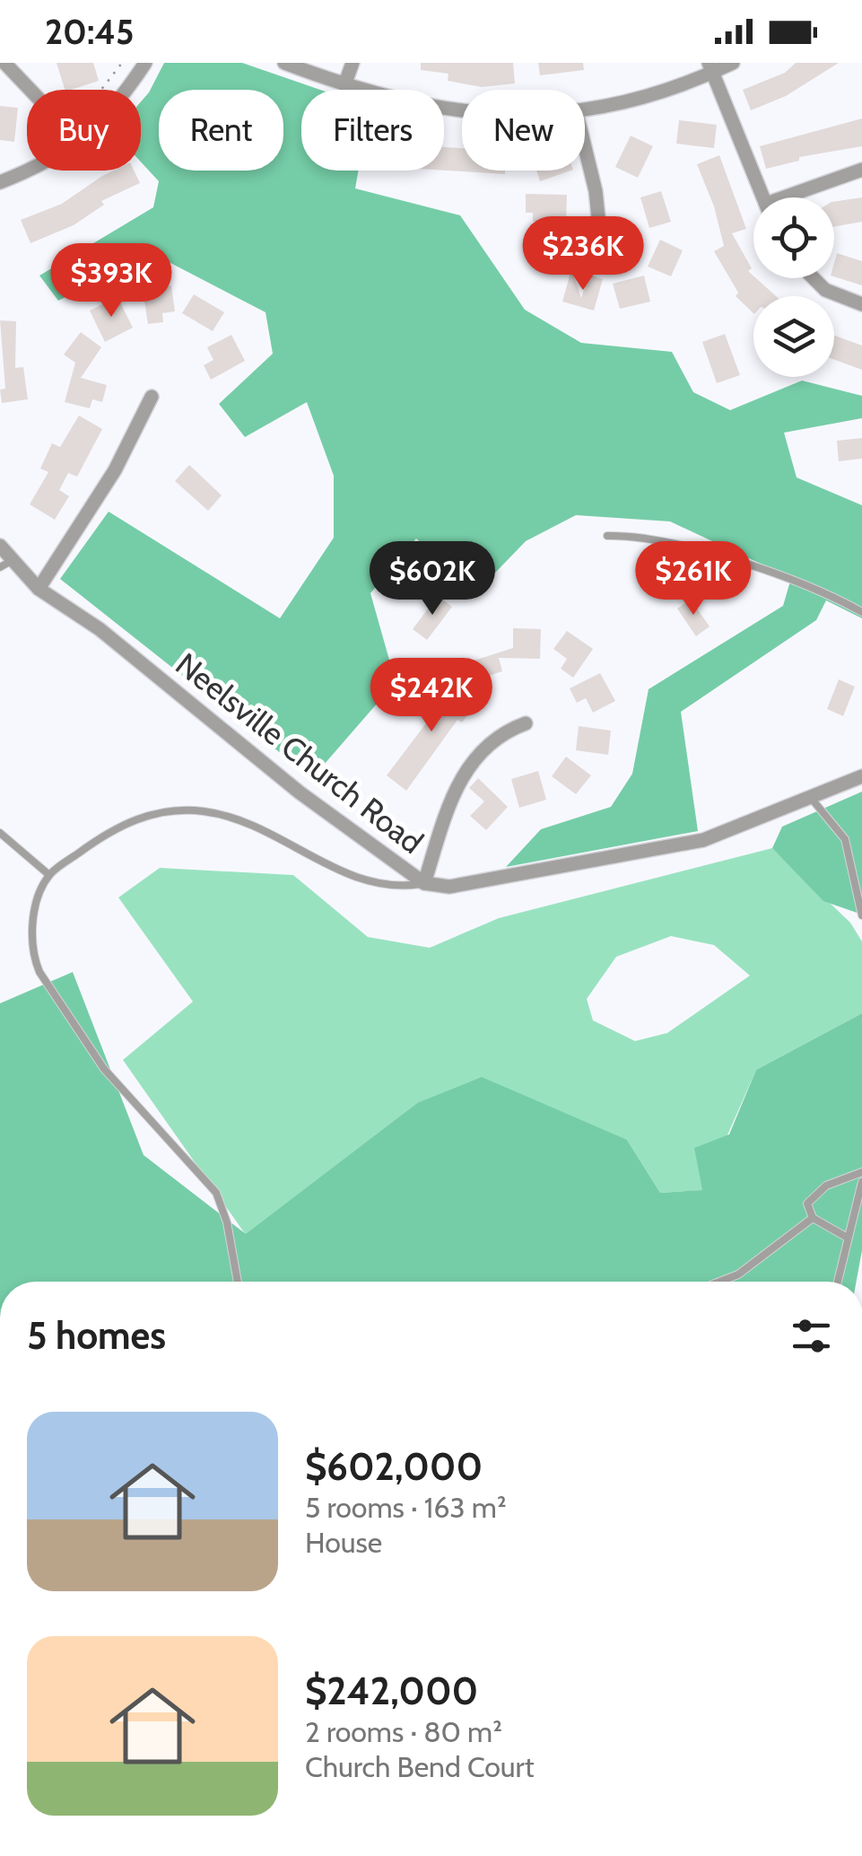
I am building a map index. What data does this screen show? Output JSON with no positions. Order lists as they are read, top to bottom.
{
  "streets": {
    "street": ["Neelsville Church Road"]
  },
  "page": {
    "status": "20:45",
    "chip": [
      "Buy",
      "Rent",
      "Filters",
      "New"
    ],
    "price": [
      "$236K",
      "$393K",
      "$602K",
      "$261K",
      "$242K"
    ],
    "heading": "5 homes",
    "list": [
      {
        "name": "$602,000",
        "note": "5 rooms · 163 m² · House"
      },
      {
        "name": "$242,000",
        "note": "2 rooms · 80 m² · Church Bend Court"
      }
    ]
  }
}
